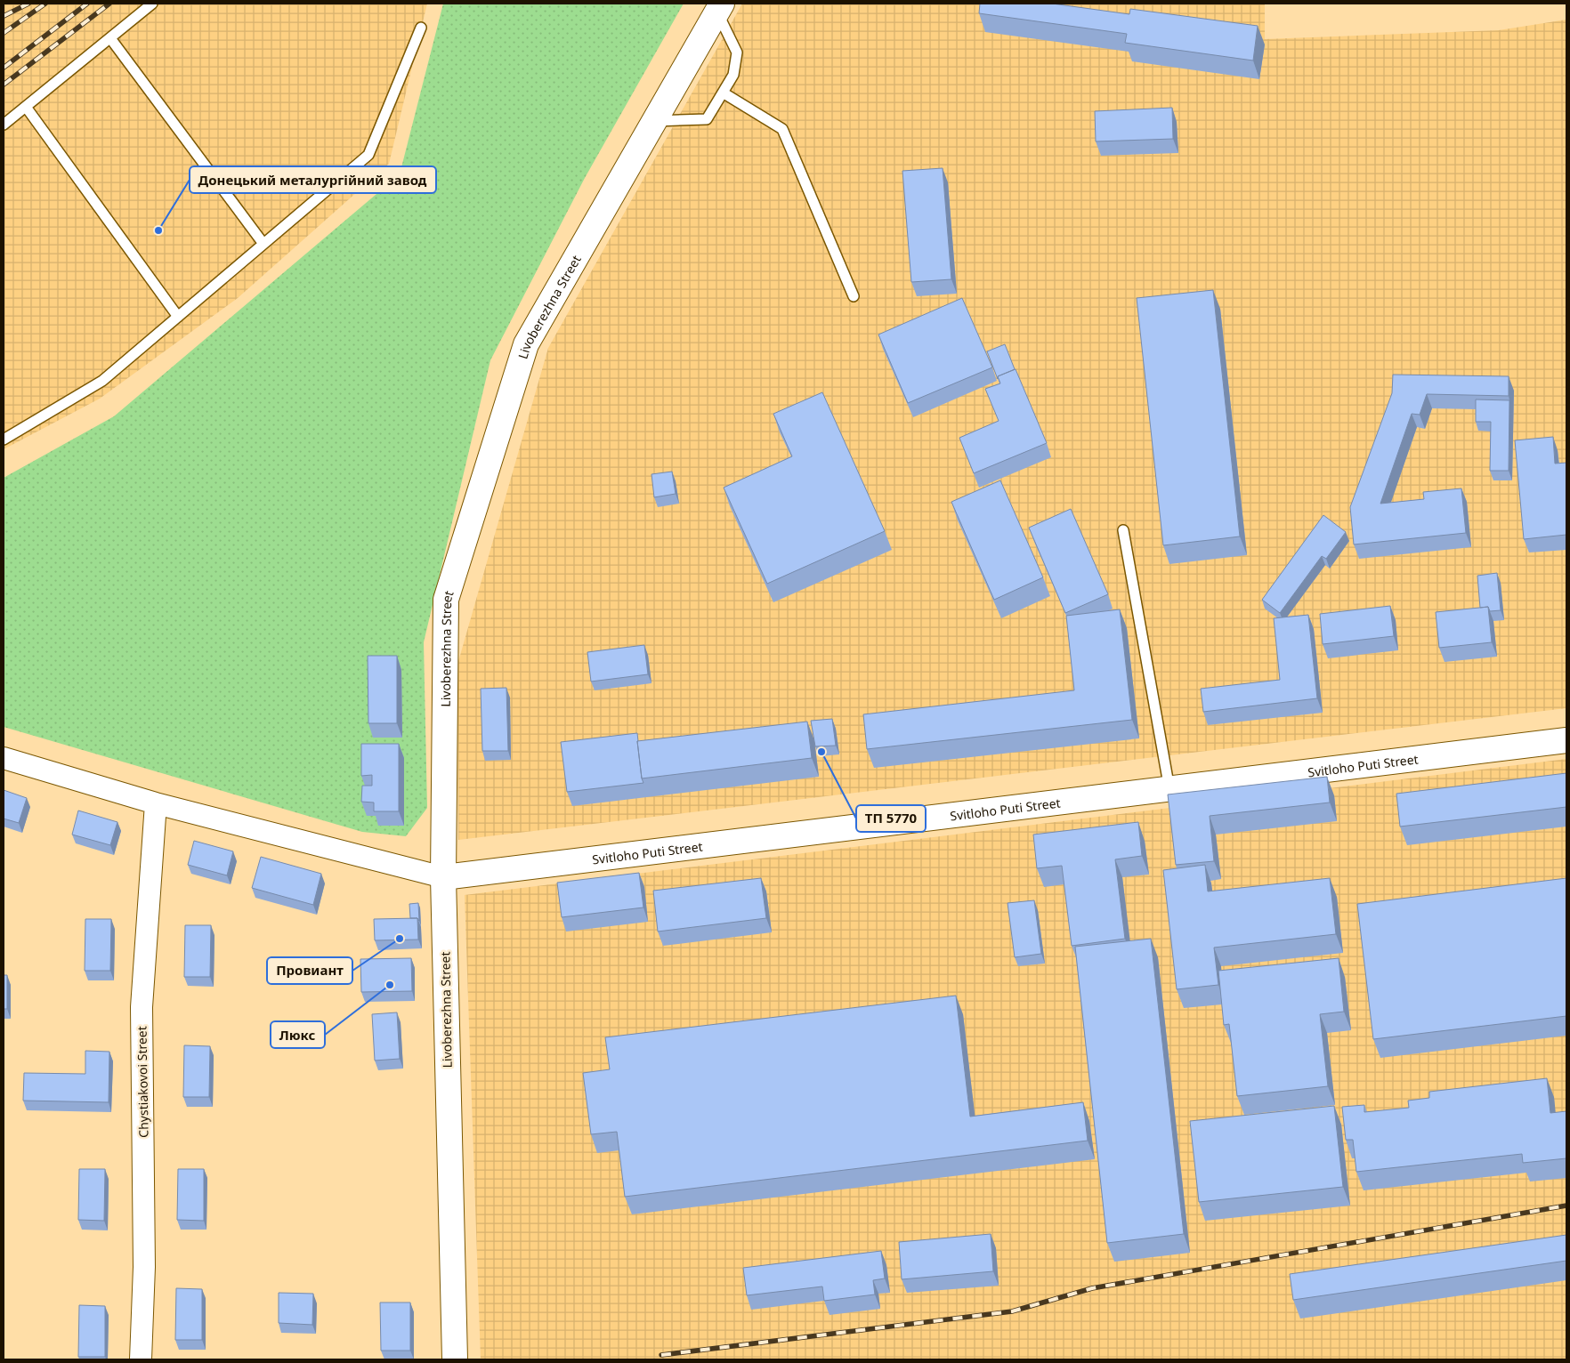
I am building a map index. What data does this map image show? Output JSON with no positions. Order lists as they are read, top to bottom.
{
  "streets": {
    "main road": ["Livoberezhna Street", "Svitloho Puti Street"],
    "street": ["Chystiakovoi Street"]
  },
  "crossings": [
    ["Livoberezhna Street", "Svitloho Puti Street"]
  ],
  "places": [
    "Донецький металургійний завод",
    "ТП 5770",
    "Провиант",
    "Люкс"
  ]
}
